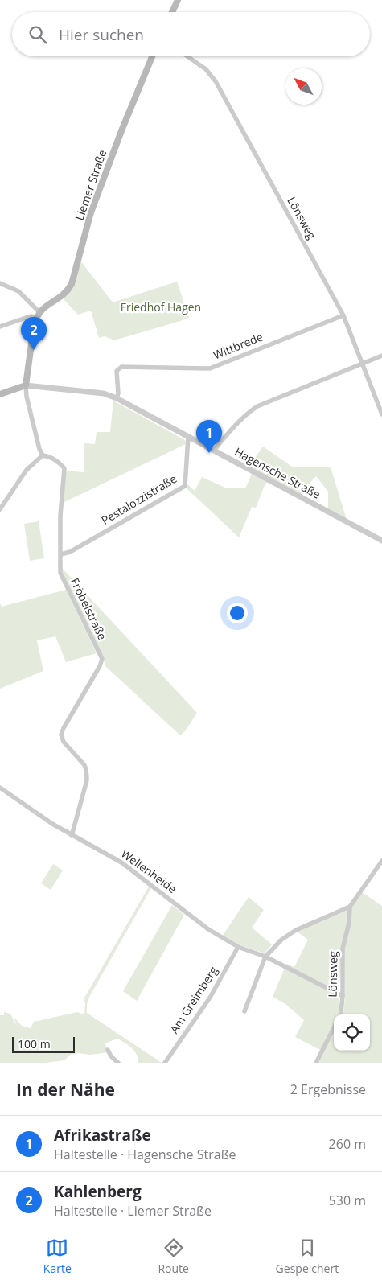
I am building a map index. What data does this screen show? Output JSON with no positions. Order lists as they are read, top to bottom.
{
  "streets": {
    "main road": ["Liemer Straße"],
    "street": [
      "Lönsweg",
      "Wittbrede",
      "Hagensche Straße",
      "Pestalozzistraße",
      "Fröbelstraße",
      "Wellenheide",
      "Am Greimberg"
    ]
  },
  "crossings": [
    ["Lönsweg", "Wittbrede"],
    ["Lönsweg", "Wellenheide"],
    ["Wittbrede", "Hagensche Straße"],
    ["Hagensche Straße", "Pestalozzistraße"],
    ["Pestalozzistraße", "Fröbelstraße"],
    ["Fröbelstraße", "Wellenheide"],
    ["Wellenheide", "Am Greimberg"]
  ],
  "parks": ["Friedhof Hagen"],
  "scale_bar": "100 m",
  "north": "top left",
  "page": {
    "search": "Hier suchen",
    "pins": ["2", "1"],
    "scale": "100 m",
    "heading": ["In der Nähe", "2 Ergebnisse"],
    "list": [
      {
        "mark": "1",
        "name": "Afrikastraße",
        "note": "Haltestelle · Hagensche Straße",
        "value": "260 m"
      },
      {
        "mark": "2",
        "name": "Kahlenberg",
        "note": "Haltestelle · Liemer Straße",
        "value": "530 m"
      }
    ],
    "nav": ["Karte", "Route", "Gespeichert"]
  }
}
